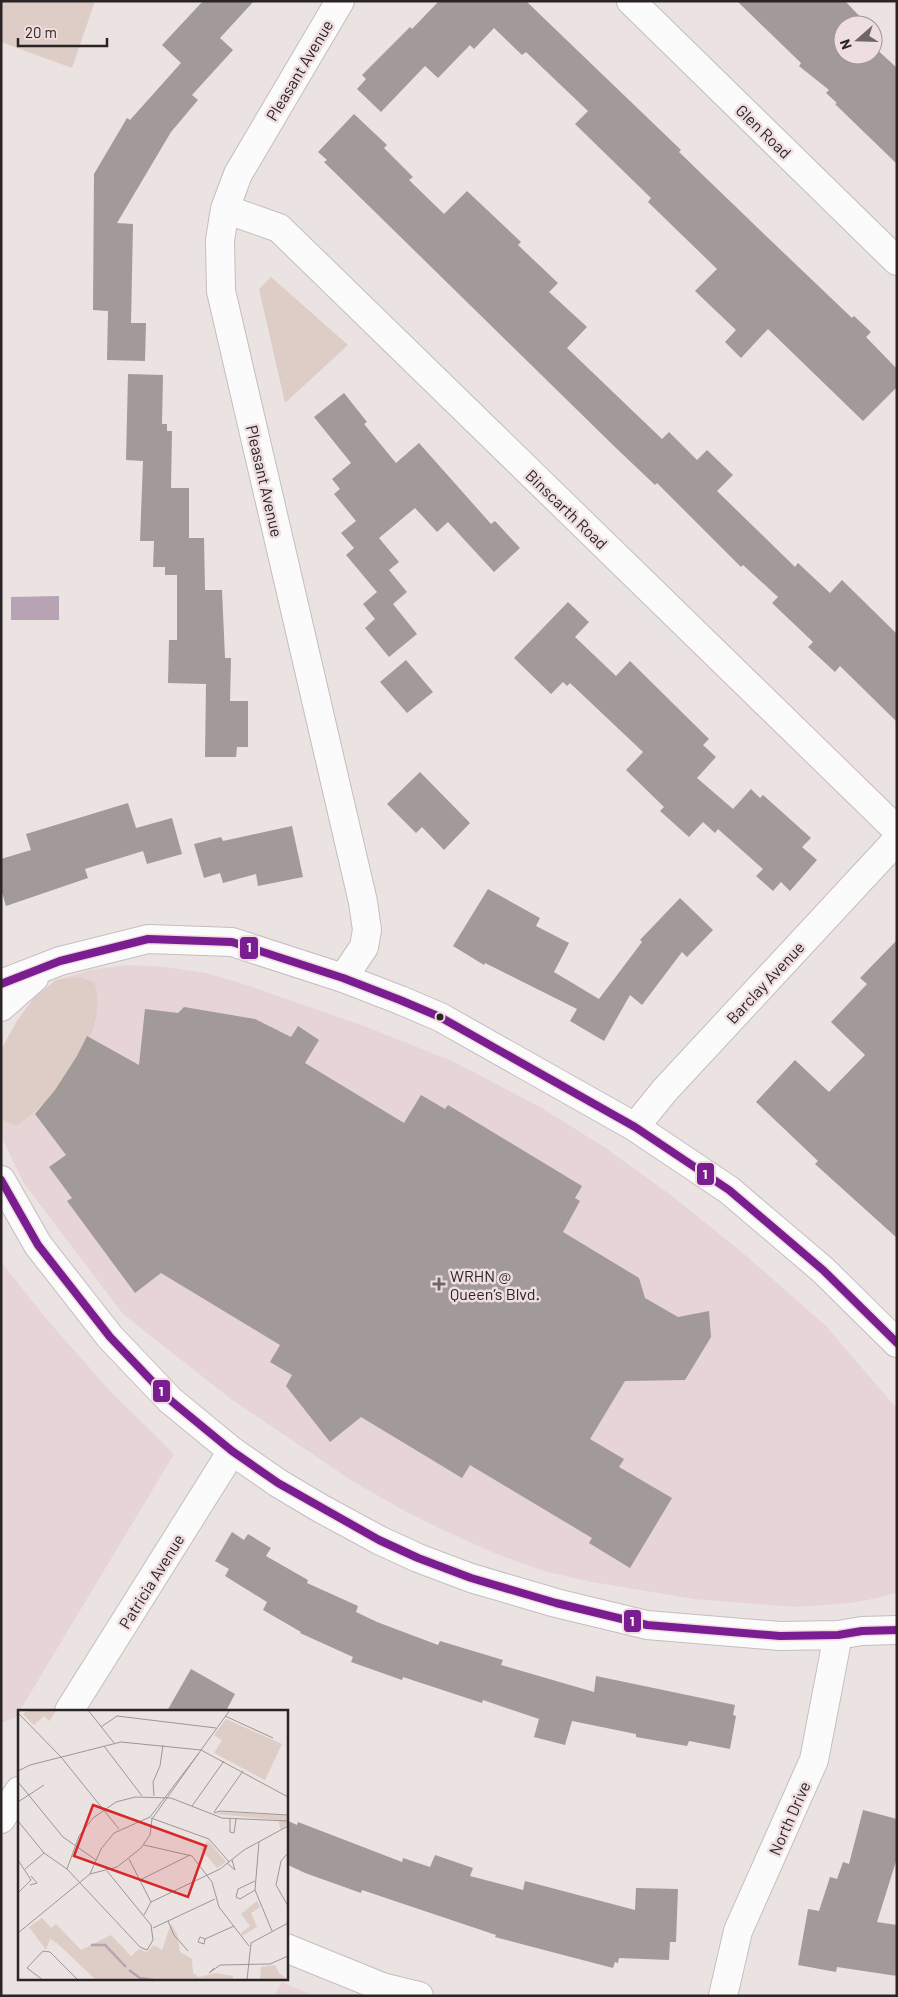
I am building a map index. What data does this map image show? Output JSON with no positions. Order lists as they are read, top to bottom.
{
  "streets": {
    "street": [
      "Pleasant Avenue",
      "Glen Road",
      "Binscarth Road",
      "Barclay Avenue",
      "Patricia Avenue",
      "North Drive"
    ]
  },
  "crossings": [
    ["Pleasant Avenue", "Binscarth Road"]
  ],
  "places": {
    "health": ["WRHN @ Queen’s Blvd."]
  },
  "lines": ["transit line 1"],
  "scale_bar": "20 m",
  "north": "left"
}
